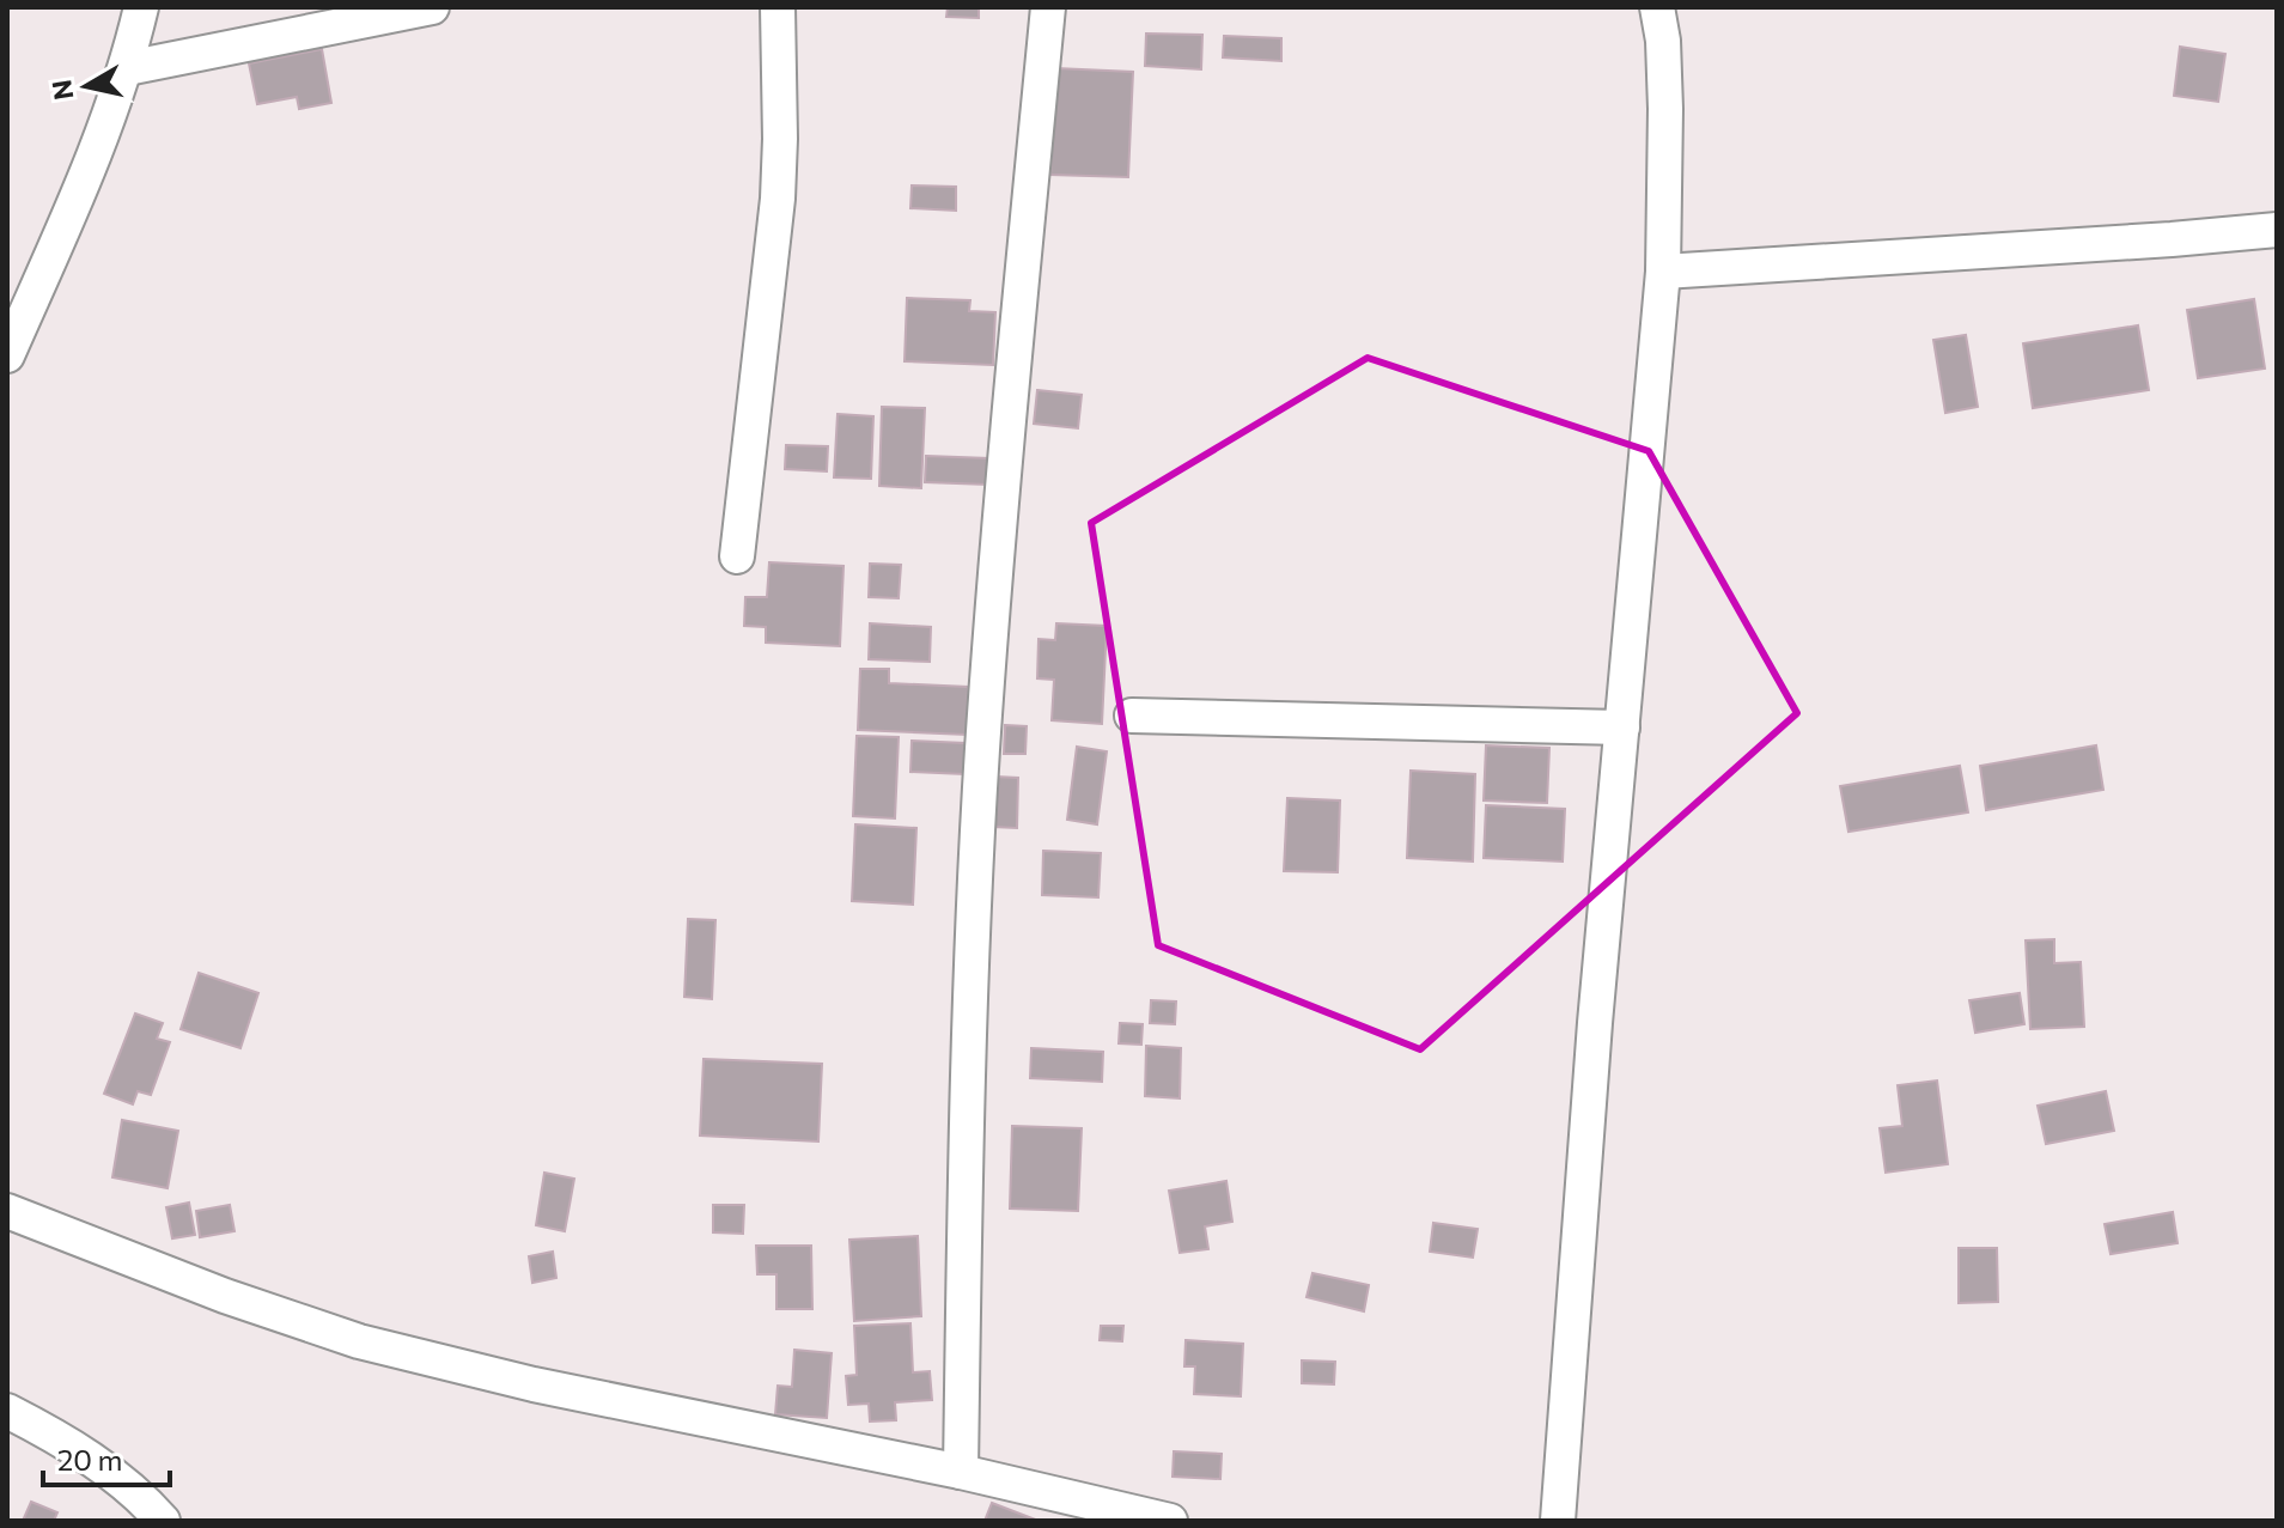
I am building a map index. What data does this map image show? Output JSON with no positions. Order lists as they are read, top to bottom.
{
  "scale_bar": "20 m",
  "north": "left"
}
